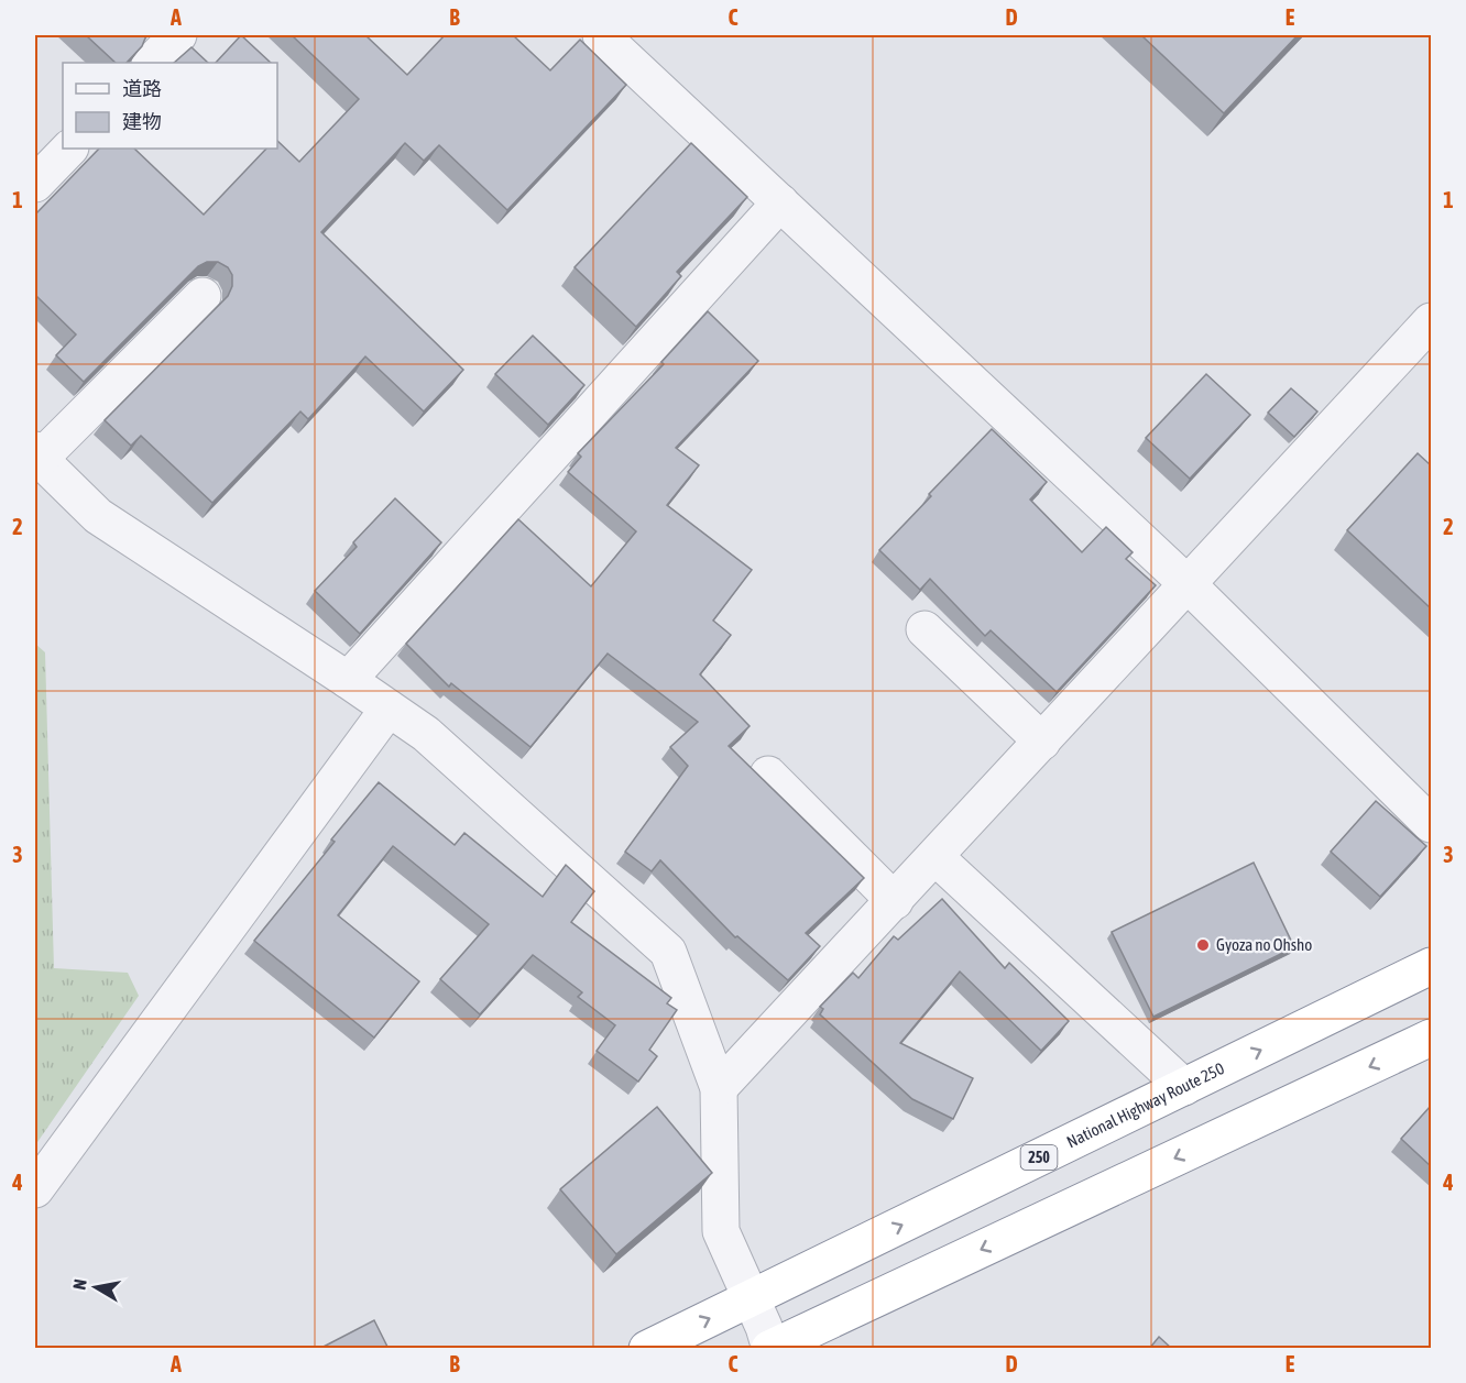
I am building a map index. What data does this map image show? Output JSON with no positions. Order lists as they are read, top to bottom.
{
  "streets": {
    "highway": ["National Highway Route 250", "250"]
  },
  "places": ["Gyoza no Ohsho"],
  "legend": ["道路", "建物"],
  "north": "left",
  "grid": {
    "columns": [
      "A",
      "B",
      "C",
      "D",
      "E"
    ],
    "rows": [
      "1",
      "2",
      "3",
      "4"
    ]
  }
}
